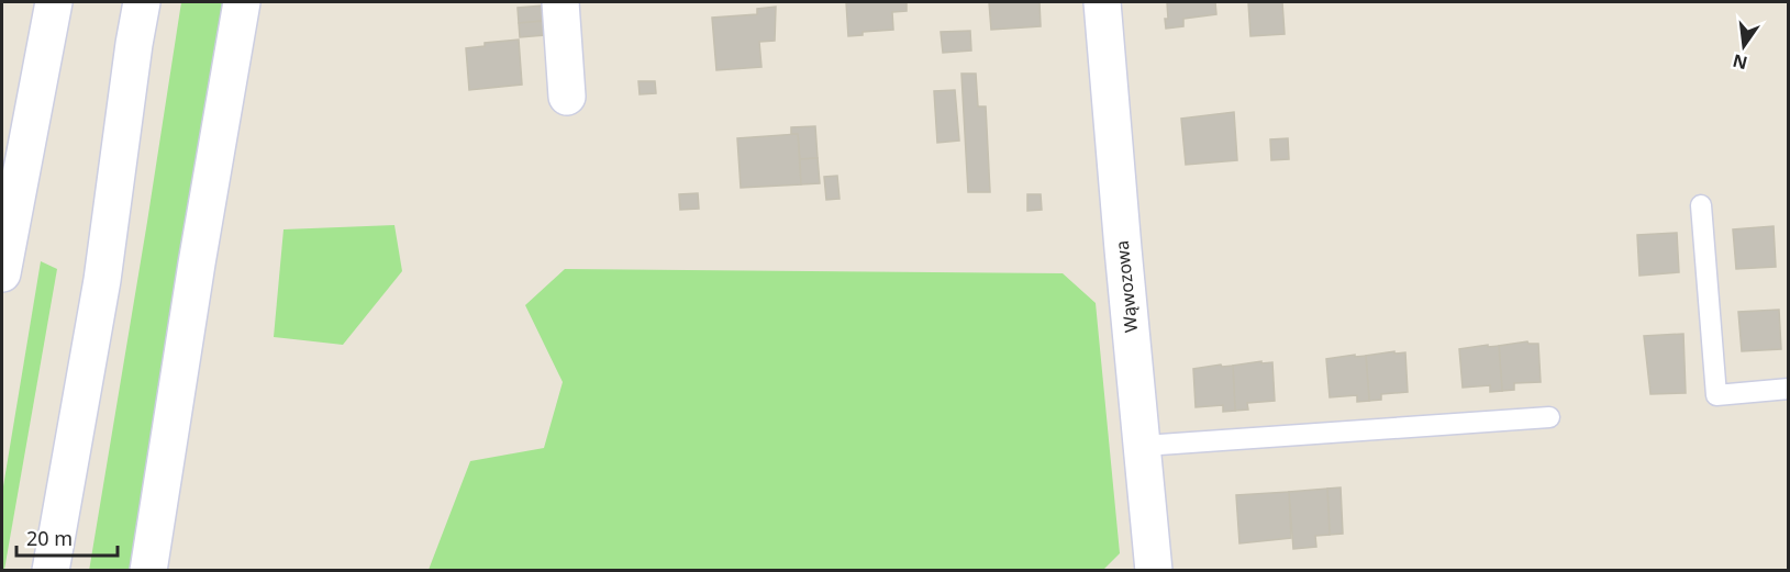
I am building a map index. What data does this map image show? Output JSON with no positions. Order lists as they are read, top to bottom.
{
  "streets": {
    "street": ["Wąwozowa"]
  },
  "scale_bar": "20 m",
  "north": "bottom"
}
